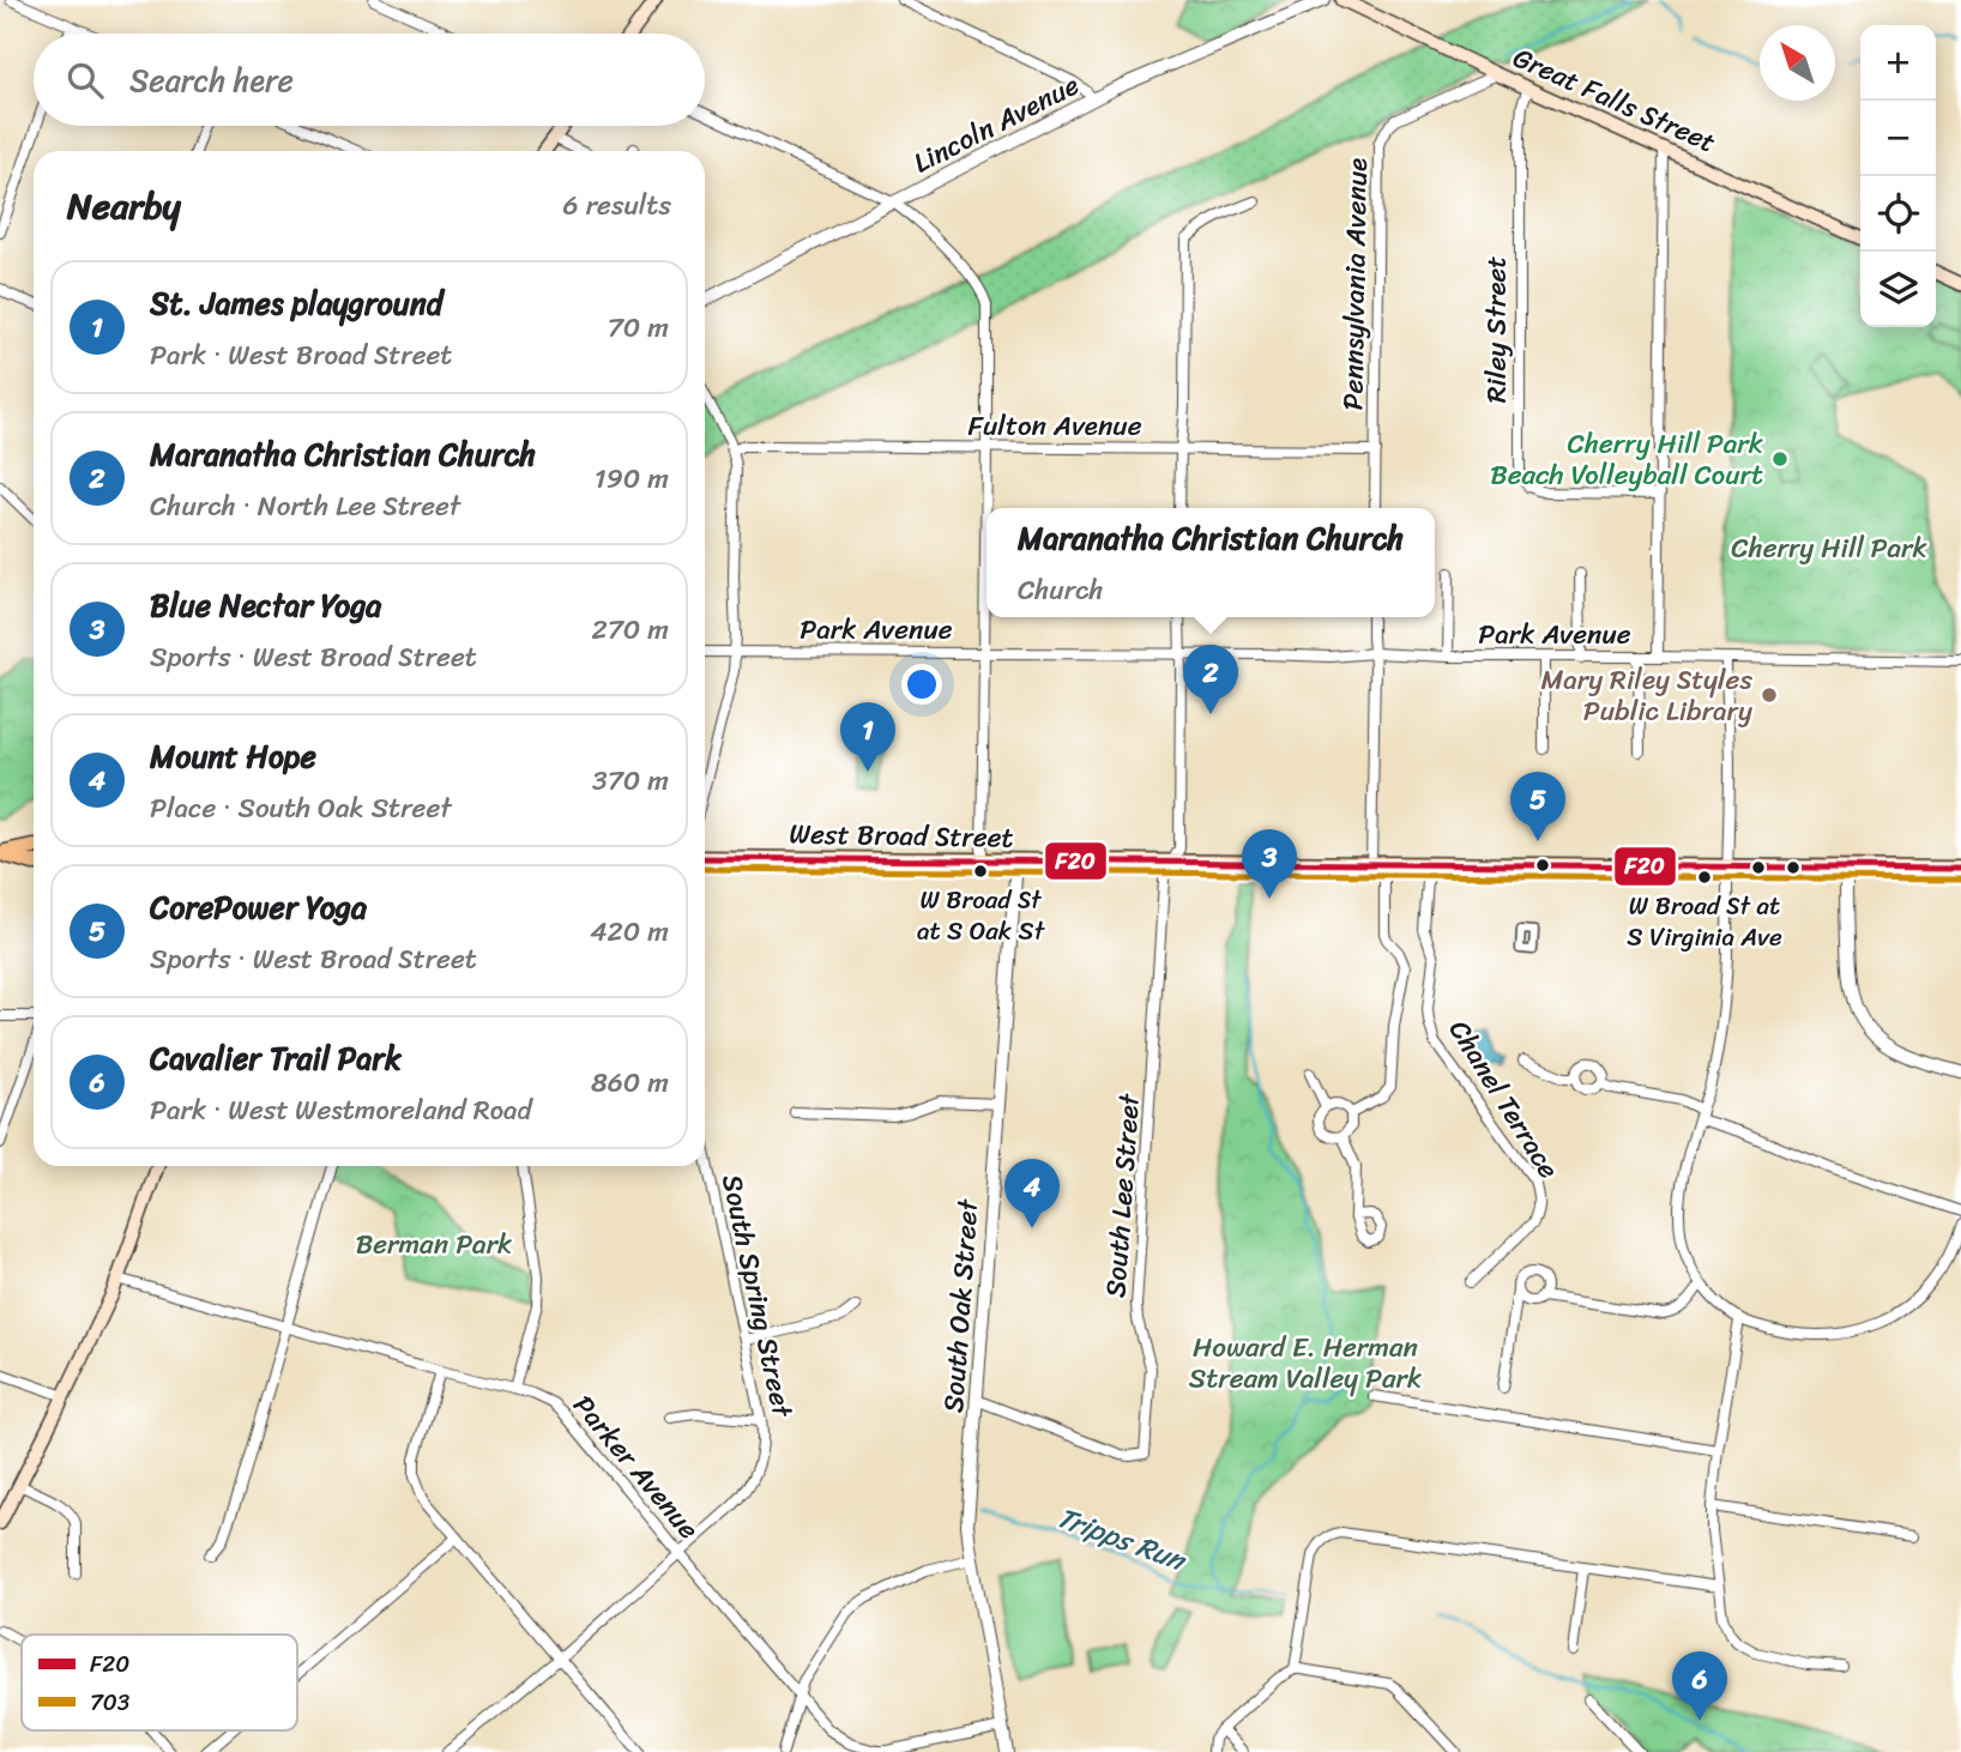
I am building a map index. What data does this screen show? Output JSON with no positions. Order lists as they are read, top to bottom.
{
  "streets": {
    "main road": ["Great Falls Street", "West Broad Street"],
    "street": [
      "Lincoln Avenue",
      "Pennsylvania Avenue",
      "Riley Street",
      "Fulton Avenue",
      "Park Avenue",
      "Chanel Terrace",
      "South Lee Street",
      "South Spring Street",
      "South Oak Street",
      "Parker Avenue"
    ]
  },
  "crossings": [
    ["Great Falls Street", "Pennsylvania Avenue"],
    ["Great Falls Street", "Riley Street"],
    ["Pennsylvania Avenue", "Fulton Avenue"],
    ["West Broad Street", "Chanel Terrace"],
    ["West Broad Street", "South Lee Street"],
    ["West Broad Street", "South Oak Street"],
    ["South Lee Street", "South Oak Street"],
    ["South Spring Street", "Parker Avenue"],
    ["South Oak Street", "Parker Avenue"]
  ],
  "water": ["Tripps Run"],
  "parks": ["Cherry Hill Park", "Berman Park", "Howard E. Herman Stream Valley Park"],
  "places": [
    "Cherry Hill Park Beach Volleyball Court",
    "Mary Riley Styles Public Library",
    "W Broad St at S Oak St",
    "W Broad St at S Virginia Ave"
  ],
  "lines": ["transit line F20", "transit line 703"],
  "legend": ["F20", "703"],
  "north": "top left",
  "page": {
    "map_buttons": ["+", "−"],
    "search": "Search here",
    "heading": ["Nearby", "6 results"],
    "list": [
      {
        "mark": "1",
        "name": "St. James playground",
        "note": "Park · West Broad Street",
        "value": "70 m"
      },
      {
        "mark": "2",
        "name": "Maranatha Christian Church",
        "note": "Church · North Lee Street",
        "value": "190 m"
      },
      {
        "mark": "3",
        "name": "Blue Nectar Yoga",
        "note": "Sports · West Broad Street",
        "value": "270 m"
      },
      {
        "mark": "4",
        "name": "Mount Hope",
        "note": "Place · South Oak Street",
        "value": "370 m"
      },
      {
        "mark": "5",
        "name": "CorePower Yoga",
        "note": "Sports · West Broad Street",
        "value": "420 m"
      },
      {
        "mark": "6",
        "name": "Cavalier Trail Park",
        "note": "Park · West Westmoreland Road",
        "value": "860 m"
      }
    ],
    "popup": ["Maranatha Christian Church", "Church"],
    "pins": [
      "2",
      "1",
      "5",
      "3",
      "4",
      "6"
    ]
  }
}
